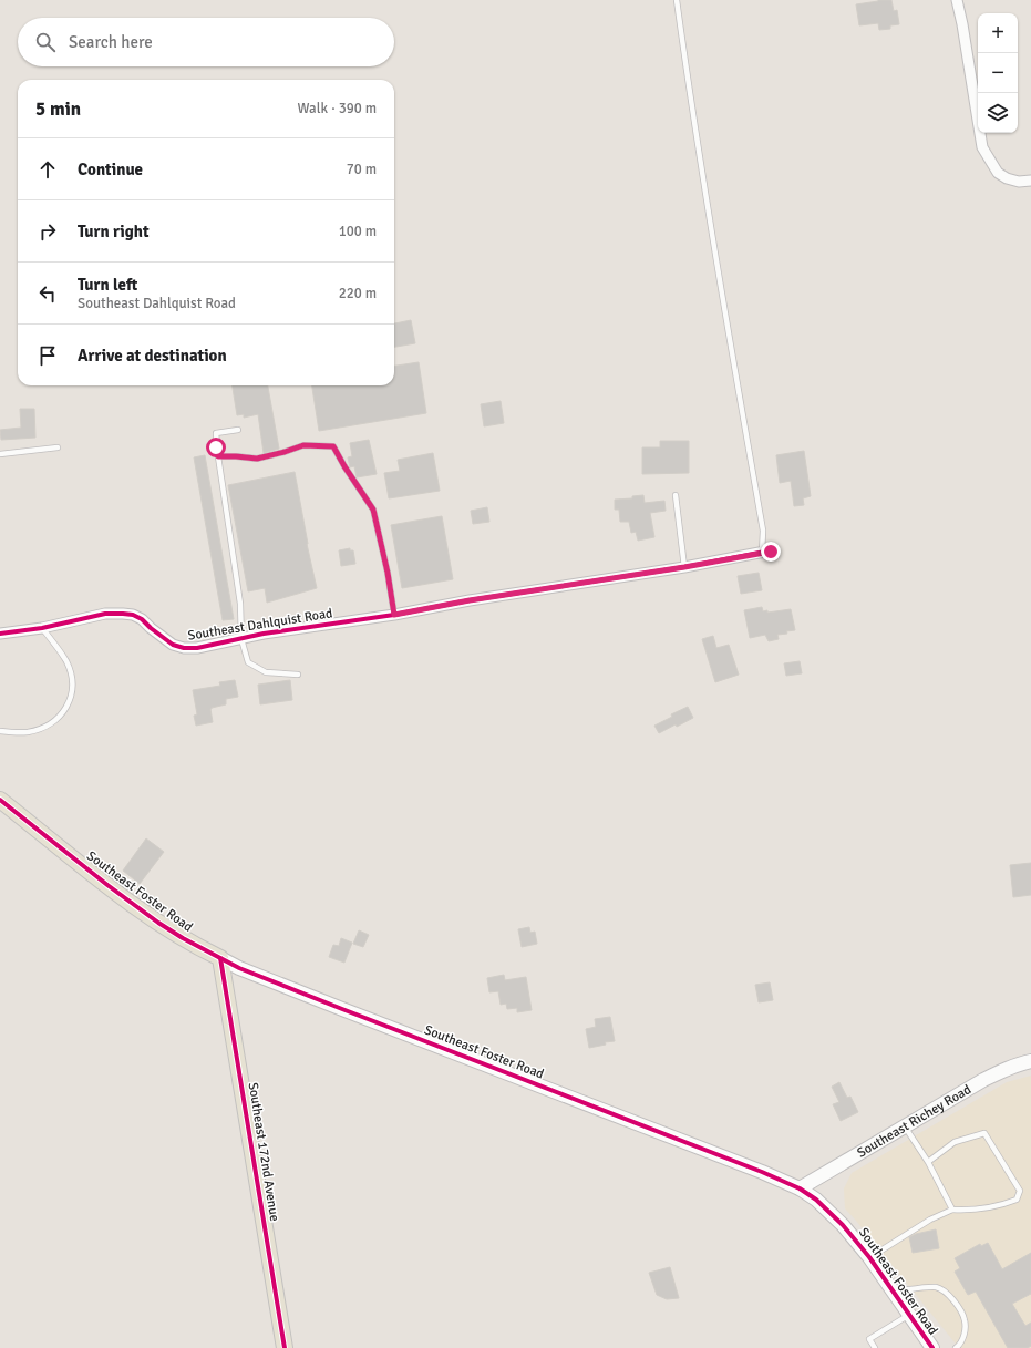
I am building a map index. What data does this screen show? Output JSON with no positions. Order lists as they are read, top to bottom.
{
  "streets": {
    "main road": ["Southeast Foster Road", "Southeast Richey Road", "Southeast 172nd Avenue"],
    "street": ["Southeast Dahlquist Road"]
  },
  "crossings": [
    ["Southeast Foster Road", "Southeast Richey Road"],
    ["Southeast Foster Road", "Southeast 172nd Avenue"]
  ],
  "page": {
    "map_buttons": ["+", "−"],
    "search": "Search here",
    "heading": ["5 min", "Walk · 390 m"],
    "list": [
      ["Continue", "70 m"],
      ["Turn right", "100 m"],
      ["Turn left", "Southeast Dahlquist Road", "220 m"],
      "Arrive at destination"
    ]
  }
}
